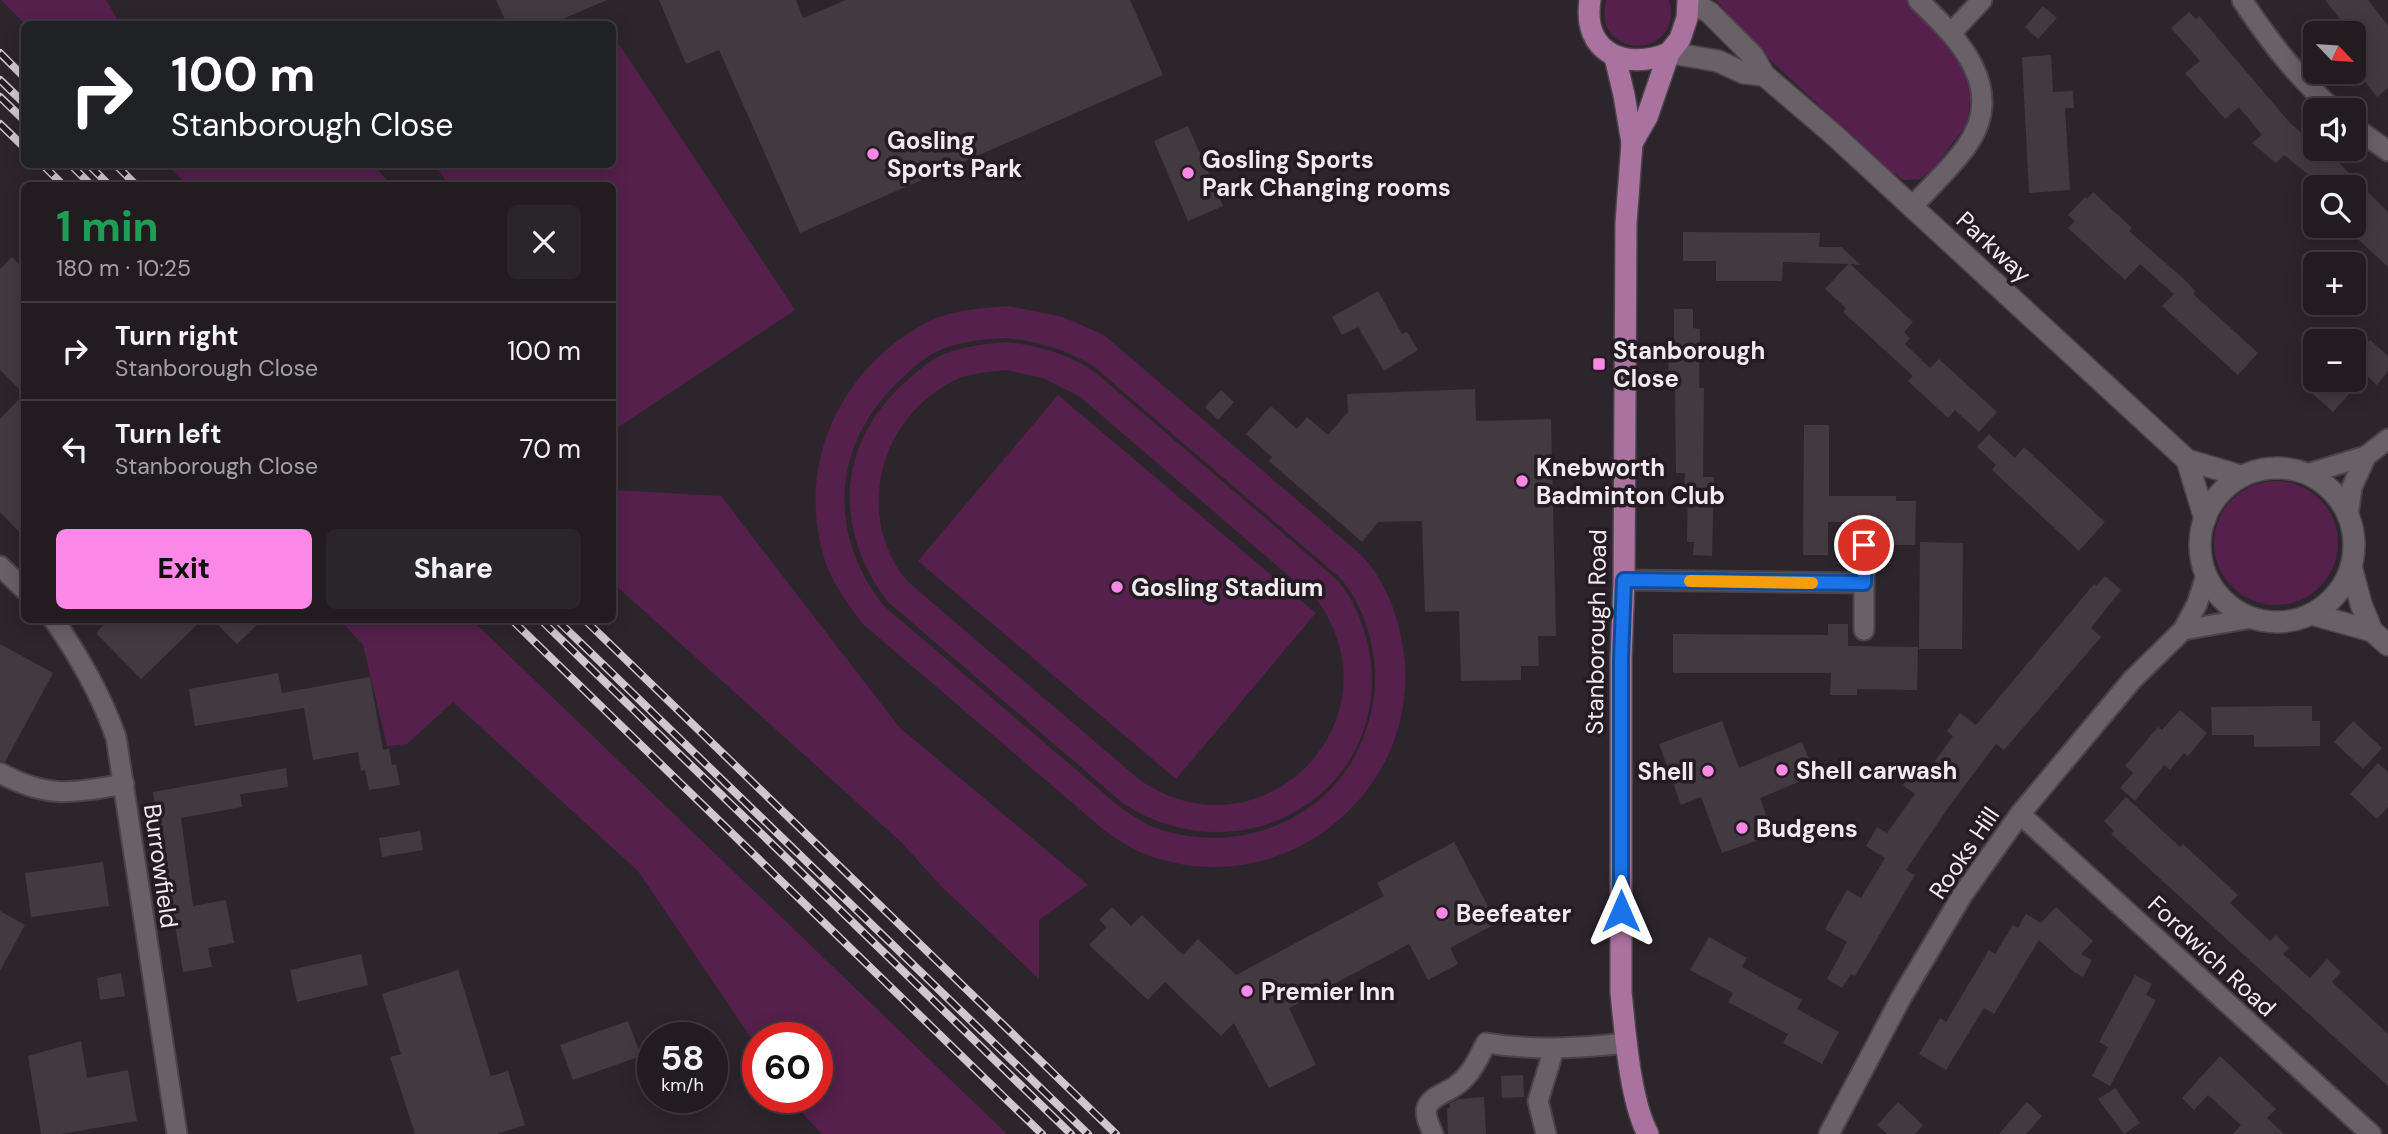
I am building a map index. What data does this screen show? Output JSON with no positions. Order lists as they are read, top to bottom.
{
  "streets": {
    "main road": ["Stanborough Road"],
    "street": [
      "Parkway",
      "Rooks Hill",
      "Burrowfield",
      "Fordwich Road"
    ]
  },
  "crossings": [
    ["Parkway", "Stanborough Road"],
    ["Parkway", "Rooks Hill"],
    ["Rooks Hill", "Fordwich Road"]
  ],
  "places": {
    "other": [
      "Gosling Sports Park",
      "Gosling Sports Park Changing rooms",
      "Knebworth Badminton Club",
      "Gosling Stadium",
      "Shell carwash",
      "Shell",
      "Budgens",
      "Beefeater",
      "Premier Inn"
    ],
    "transit": ["Stanborough Close"]
  },
  "north": "bottom right",
  "page": {
    "map_buttons": ["+", "−"],
    "turn": ["100 m", "Stanborough Close"],
    "heading": ["1 min", "180 m · 10:25"],
    "list": [
      {
        "name": "Turn right",
        "note": "Stanborough Close",
        "value": "100 m"
      },
      {
        "name": "Turn left",
        "note": "Stanborough Close",
        "value": "70 m"
      }
    ],
    "buttons": ["Exit", "Share"],
    "speed": "58 km/h",
    "limit": "60"
  }
}
